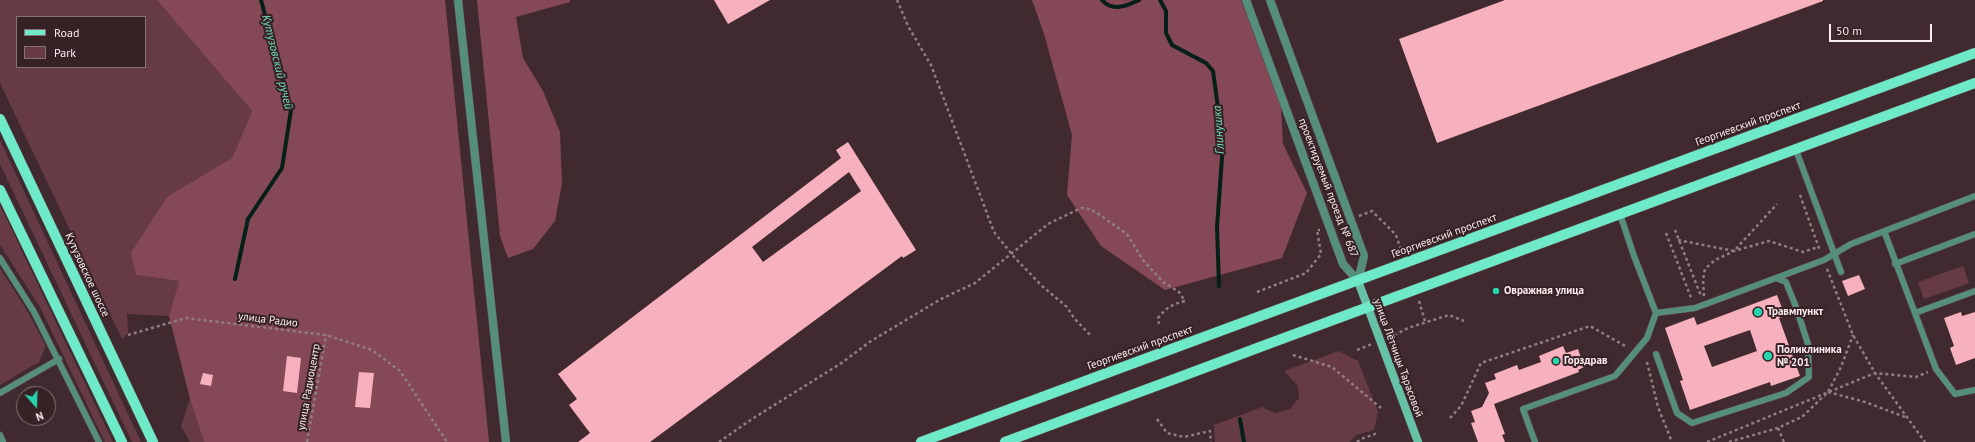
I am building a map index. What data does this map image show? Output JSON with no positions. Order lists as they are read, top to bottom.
{
  "streets": {
    "main road": ["Георгиевский проспект", "Кутузовское шоссе", "улица Лётчицы Тарасовой"],
    "street": ["проектируемый проезд № 687"],
    "path": ["улица Радио", "улица Радиоцентр"]
  },
  "crossings": [
    ["Георгиевский проспект", "проектируемый проезд № 687"],
    ["Георгиевский проспект", "улица Лётчицы Тарасовой"],
    ["проектируемый проезд № 687", "улица Лётчицы Тарасовой"],
    ["улица Радио", "улица Радиоцентр"]
  ],
  "water": ["Кутузовский ручей", "Глинушка"],
  "places": [
    "Овражная улица",
    "Травмпункт",
    "Поликлиника № 201",
    "Горздрав"
  ],
  "legend": ["Road", "Park"],
  "scale_bar": "50 m",
  "north": "bottom"
}
